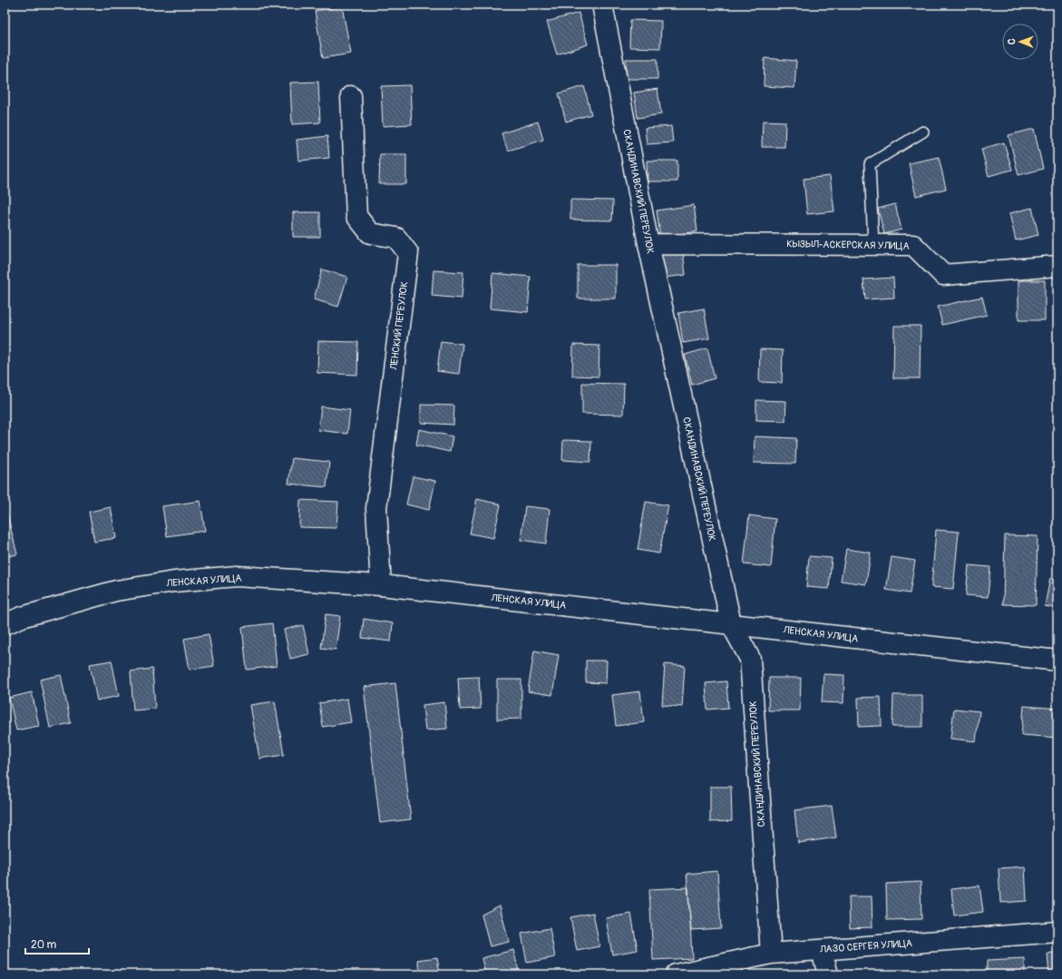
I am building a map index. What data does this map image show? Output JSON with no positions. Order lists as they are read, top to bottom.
{
  "streets": {
    "street": [
      "СКАНДИНАВСКИЙ ПЕРЕУЛОК",
      "КЫЗЫЛ-АСКЕРСКАЯ УЛИЦА",
      "ЛЕНСКИЙ ПЕРЕУЛОК",
      "ЛЕНСКАЯ УЛИЦА",
      "ЛАЗО СЕРГЕЯ УЛИЦА"
    ]
  },
  "crossings": [
    ["СКАНДИНАВСКИЙ ПЕРЕУЛОК", "КЫЗЫЛ-АСКЕРСКАЯ УЛИЦА"],
    ["СКАНДИНАВСКИЙ ПЕРЕУЛОК", "ЛЕНСКАЯ УЛИЦА"],
    ["СКАНДИНАВСКИЙ ПЕРЕУЛОК", "ЛАЗО СЕРГЕЯ УЛИЦА"],
    ["ЛЕНСКИЙ ПЕРЕУЛОК", "ЛЕНСКАЯ УЛИЦА"]
  ],
  "scale_bar": "20 m",
  "north": "left"
}
